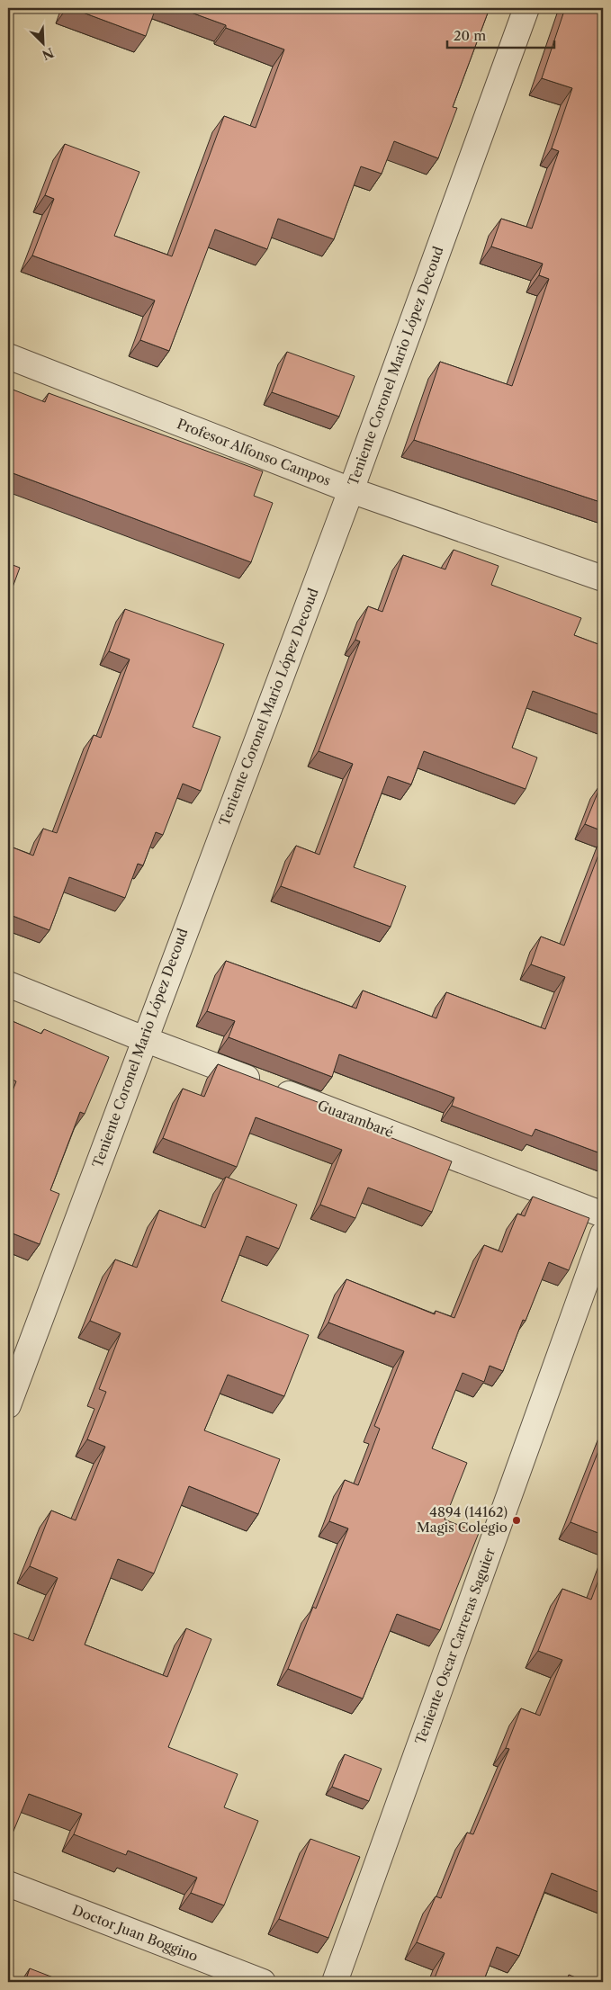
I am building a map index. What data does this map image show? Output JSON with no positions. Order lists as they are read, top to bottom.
{
  "streets": {
    "street": [
      "Teniente Coronel Mario López Decoud",
      "Profesor Alfonso Campos",
      "Guarambaré",
      "Teniente Oscar Carreras Saguier",
      "Doctor Juan Boggino"
    ]
  },
  "crossings": [
    ["Teniente Coronel Mario López Decoud", "Profesor Alfonso Campos"],
    ["Teniente Coronel Mario López Decoud", "Guarambaré"]
  ],
  "places": ["4894 (14162) Magis Colegio"],
  "scale_bar": "20 m",
  "north": "bottom right"
}
